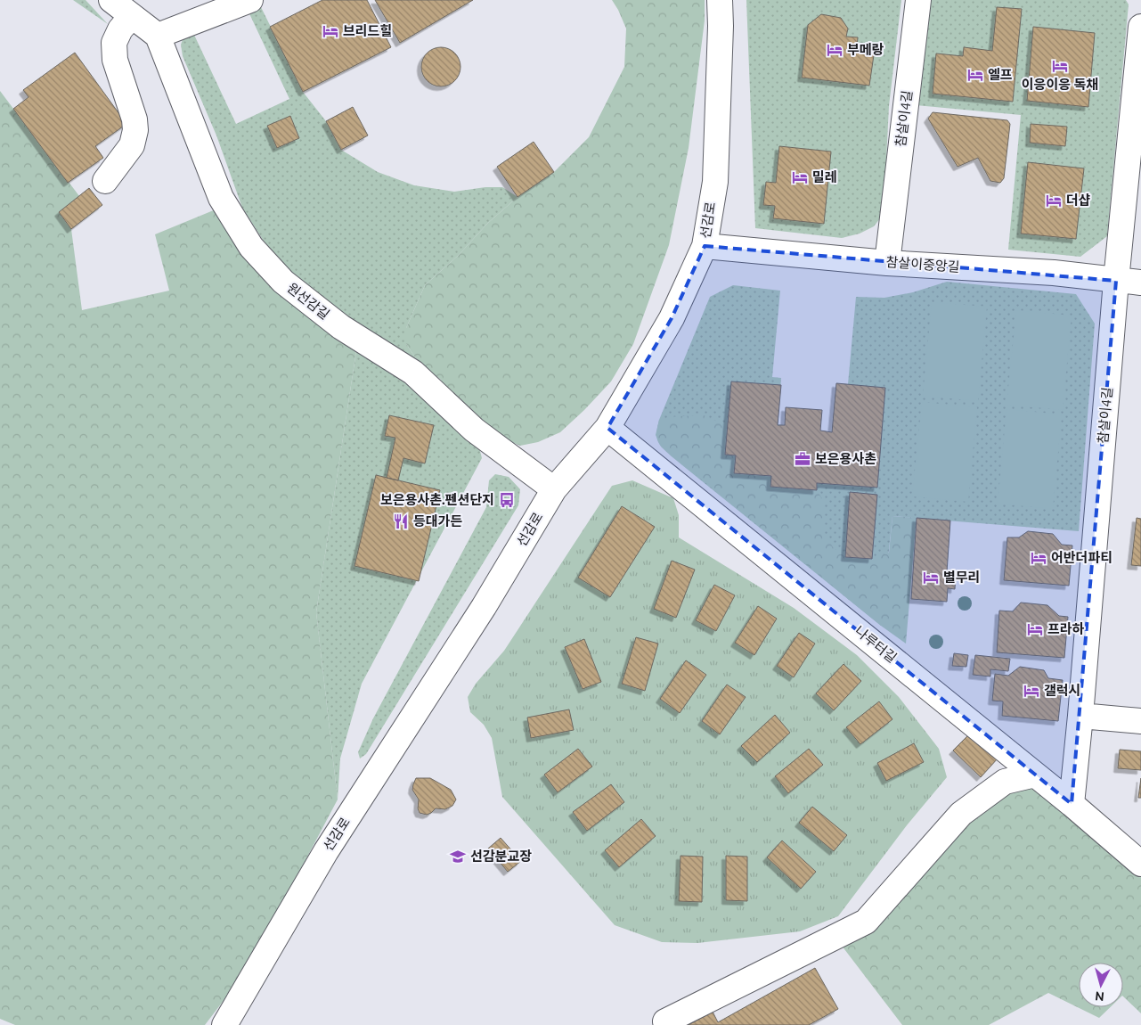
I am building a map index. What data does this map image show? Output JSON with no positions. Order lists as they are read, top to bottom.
{
  "streets": {
    "street": [
      "참살이4길",
      "선감로",
      "참살이중앙길",
      "원선감길",
      "나루터길"
    ]
  },
  "crossings": [
    ["참살이4길", "참살이중앙길"],
    ["참살이4길", "나루터길"],
    ["선감로", "참살이중앙길"],
    ["선감로", "원선감길"],
    ["선감로", "나루터길"]
  ],
  "places": {
    "hotel": [
      "브리드힐",
      "부메랑",
      "이응이응 독채",
      "엘프",
      "밀레",
      "더샵",
      "어반더파티",
      "별무리",
      "프라하",
      "갤럭시"
    ],
    "office": ["보은용사촌"],
    "bus stop": ["보은용사촌.펜션단지"],
    "restaurant": ["등대가든"],
    "school or university": ["선감분교장"]
  },
  "north": "bottom"
}
